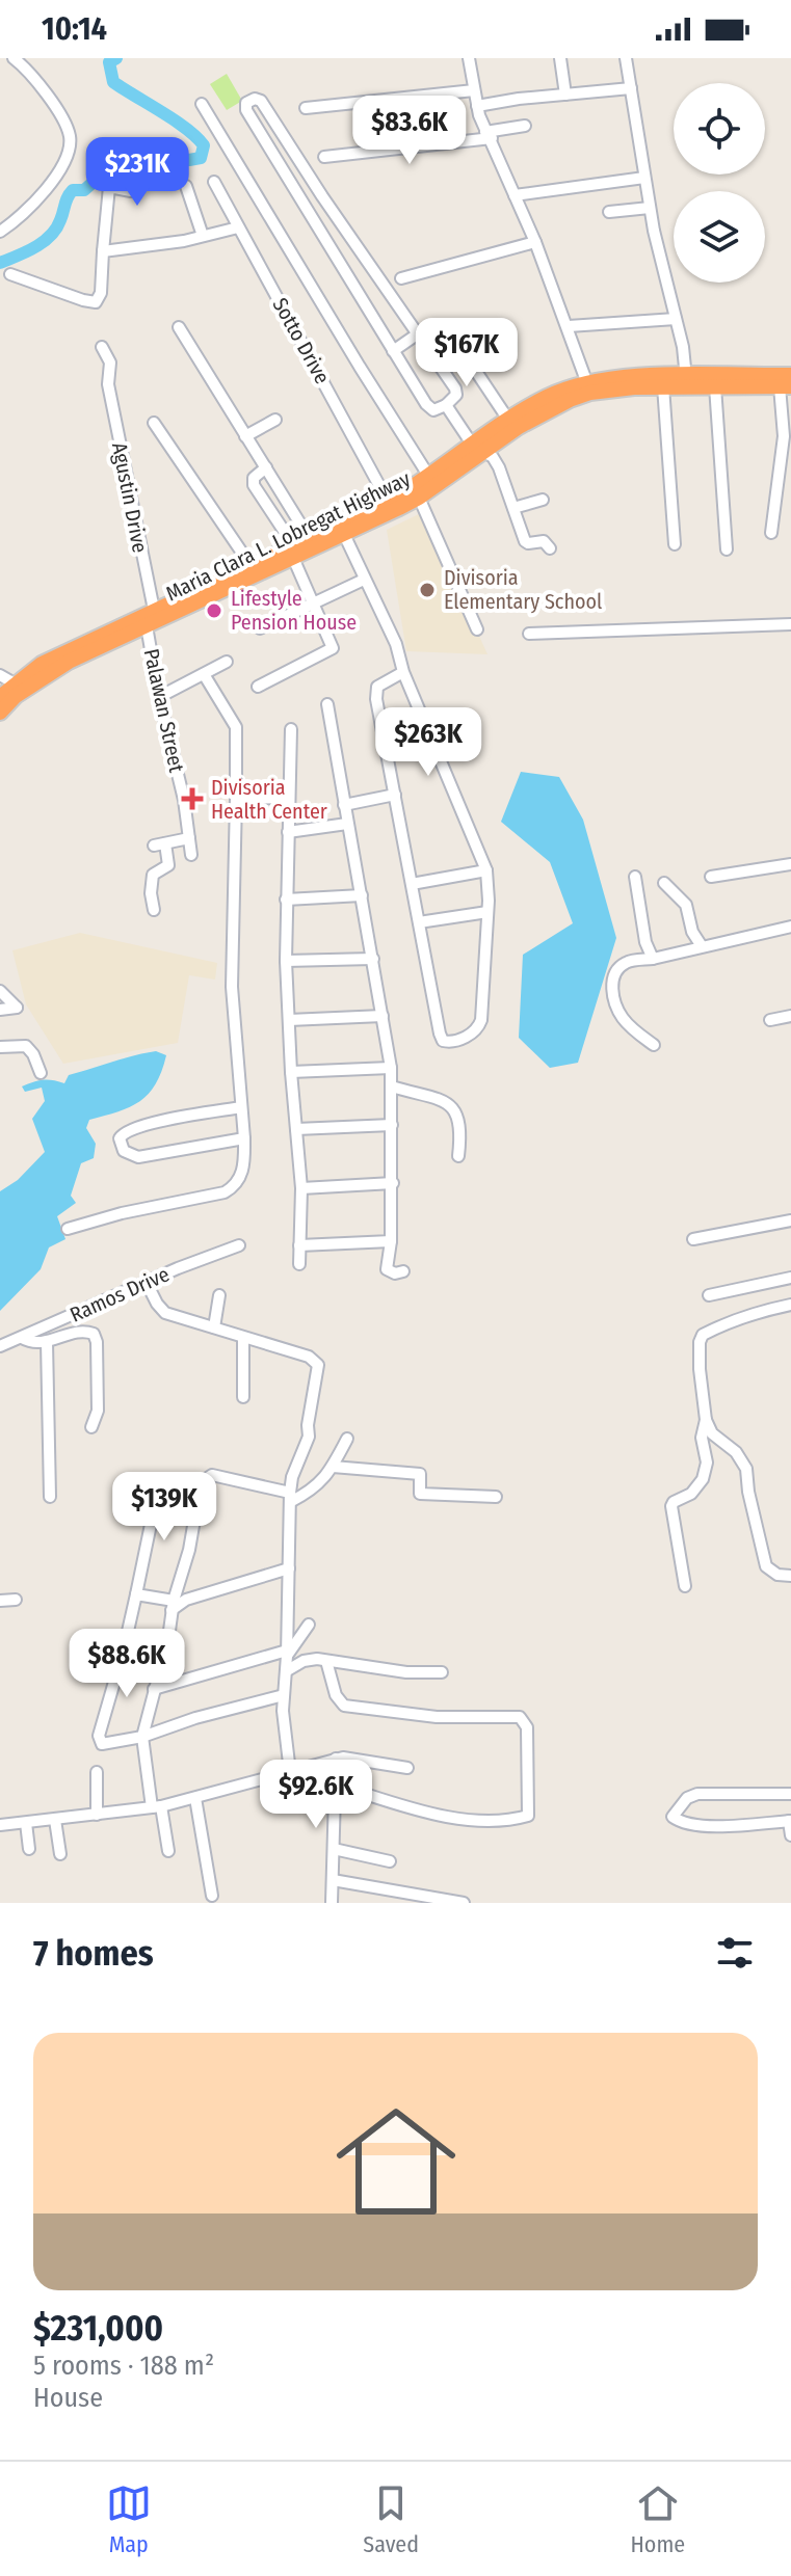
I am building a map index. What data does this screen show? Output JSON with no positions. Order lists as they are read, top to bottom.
{
  "streets": {
    "highway": ["Maria Clara L. Lobregat Highway"],
    "street": [
      "Sotto Drive",
      "Agustin Drive",
      "Palawan Street",
      "Ramos Drive"
    ]
  },
  "crossings": [
    ["Sotto Drive", "Maria Clara L. Lobregat Highway"],
    ["Agustin Drive", "Maria Clara L. Lobregat Highway"],
    ["Agustin Drive", "Palawan Street"],
    ["Maria Clara L. Lobregat Highway", "Palawan Street"]
  ],
  "places": {
    "other": ["Divisoria Elementary School", "Lifestyle Pension House"],
    "health": ["Divisoria Health Center"]
  },
  "page": {
    "status": "10:14",
    "price": [
      "$83.6K",
      "$231K",
      "$167K",
      "$263K",
      "$139K",
      "$88.6K",
      "$92.6K"
    ],
    "heading": "7 homes",
    "list": [
      {
        "name": "$231,000",
        "note": "5 rooms · 188 m² · House"
      }
    ],
    "tabs": ["Map", "Saved", "Home"]
  }
}
